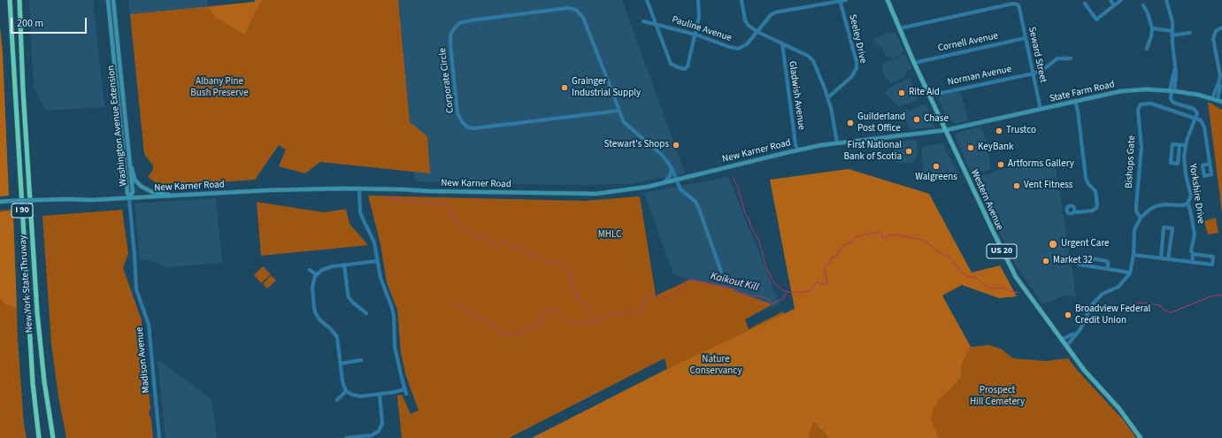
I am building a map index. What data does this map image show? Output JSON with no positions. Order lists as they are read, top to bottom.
{
  "streets": {
    "highway": ["I 90", "New York State Thruway"],
    "main road": [
      "State Farm Road",
      "Washington Avenue Extension",
      "New Karner Road",
      "Western Avenue",
      "US 20"
    ],
    "street": [
      "Pauline Avenue",
      "Seeley Drive",
      "Cornell Avenue",
      "Seward Street",
      "Norman Avenue",
      "Corporate Circle",
      "Gladwish Avenue",
      "Bishops Gate",
      "Yorkshire Drive",
      "Madison Avenue"
    ]
  },
  "crossings": [
    ["Pauline Avenue", "Seeley Drive"],
    ["Cornell Avenue", "Seward Street"],
    ["Cornell Avenue", "Western Avenue"],
    ["Seward Street", "Norman Avenue"],
    ["Seward Street", "State Farm Road"],
    ["Seward Street", "Western Avenue"],
    ["Norman Avenue", "Western Avenue"],
    ["Corporate Circle", "New Karner Road"],
    ["State Farm Road", "New Karner Road"],
    ["State Farm Road", "Western Avenue"],
    ["Gladwish Avenue", "New Karner Road"],
    ["Washington Avenue Extension", "New Karner Road"],
    ["Washington Avenue Extension", "Madison Avenue"],
    ["New Karner Road", "Western Avenue"],
    ["New Karner Road", "Madison Avenue"],
    ["Bishops Gate", "Yorkshire Drive"]
  ],
  "water": ["Kaikout Kill"],
  "parks": [
    "Albany Pine Bush Preserve",
    "MHLC",
    "Nature Conservancy",
    "Prospect Hill Cemetery"
  ],
  "places": [
    "Grainger Industrial Supply",
    "Rite Aid",
    "Chase",
    "Guilderland Post Office",
    "Trustco",
    "Stewart's Shops",
    "KeyBank",
    "First National Bank of Scotia",
    "Artforms Gallery",
    "Walgreens",
    "Vent Fitness",
    "Urgent Care",
    "Market 32",
    "Broadview Federal Credit Union"
  ],
  "scale_bar": "200 m"
}
